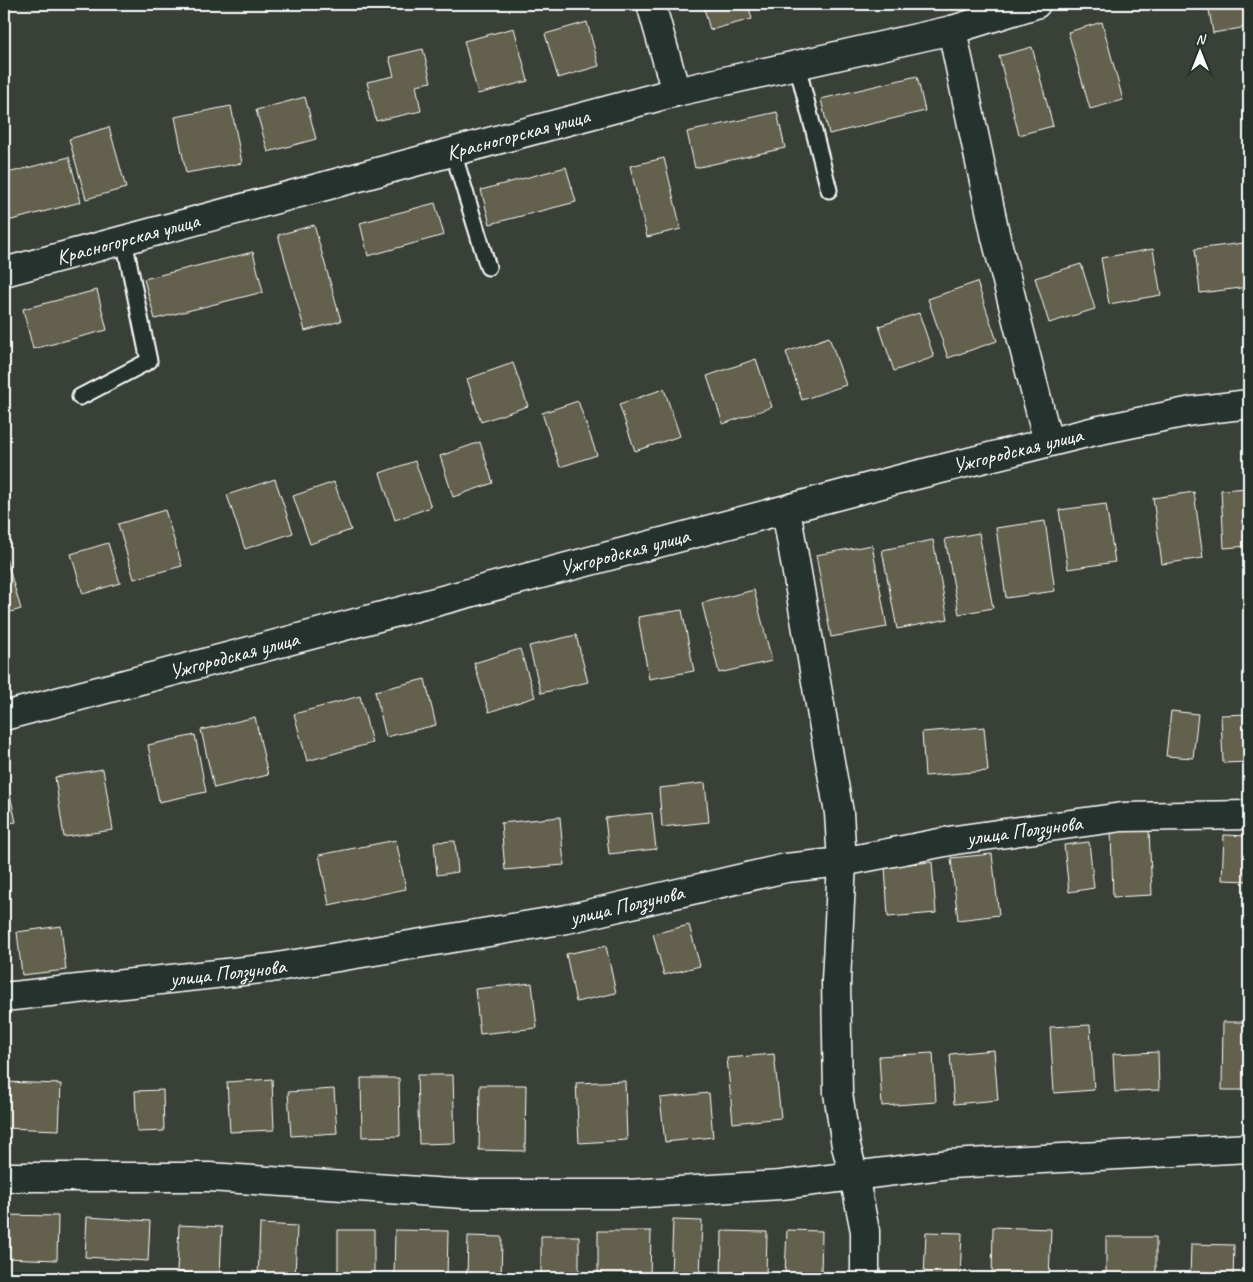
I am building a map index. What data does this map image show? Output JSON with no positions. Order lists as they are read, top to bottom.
{
  "streets": {
    "street": ["Красногорская улица", "Ужгородская улица", "улица Ползунова"]
  },
  "north": "top"
}
